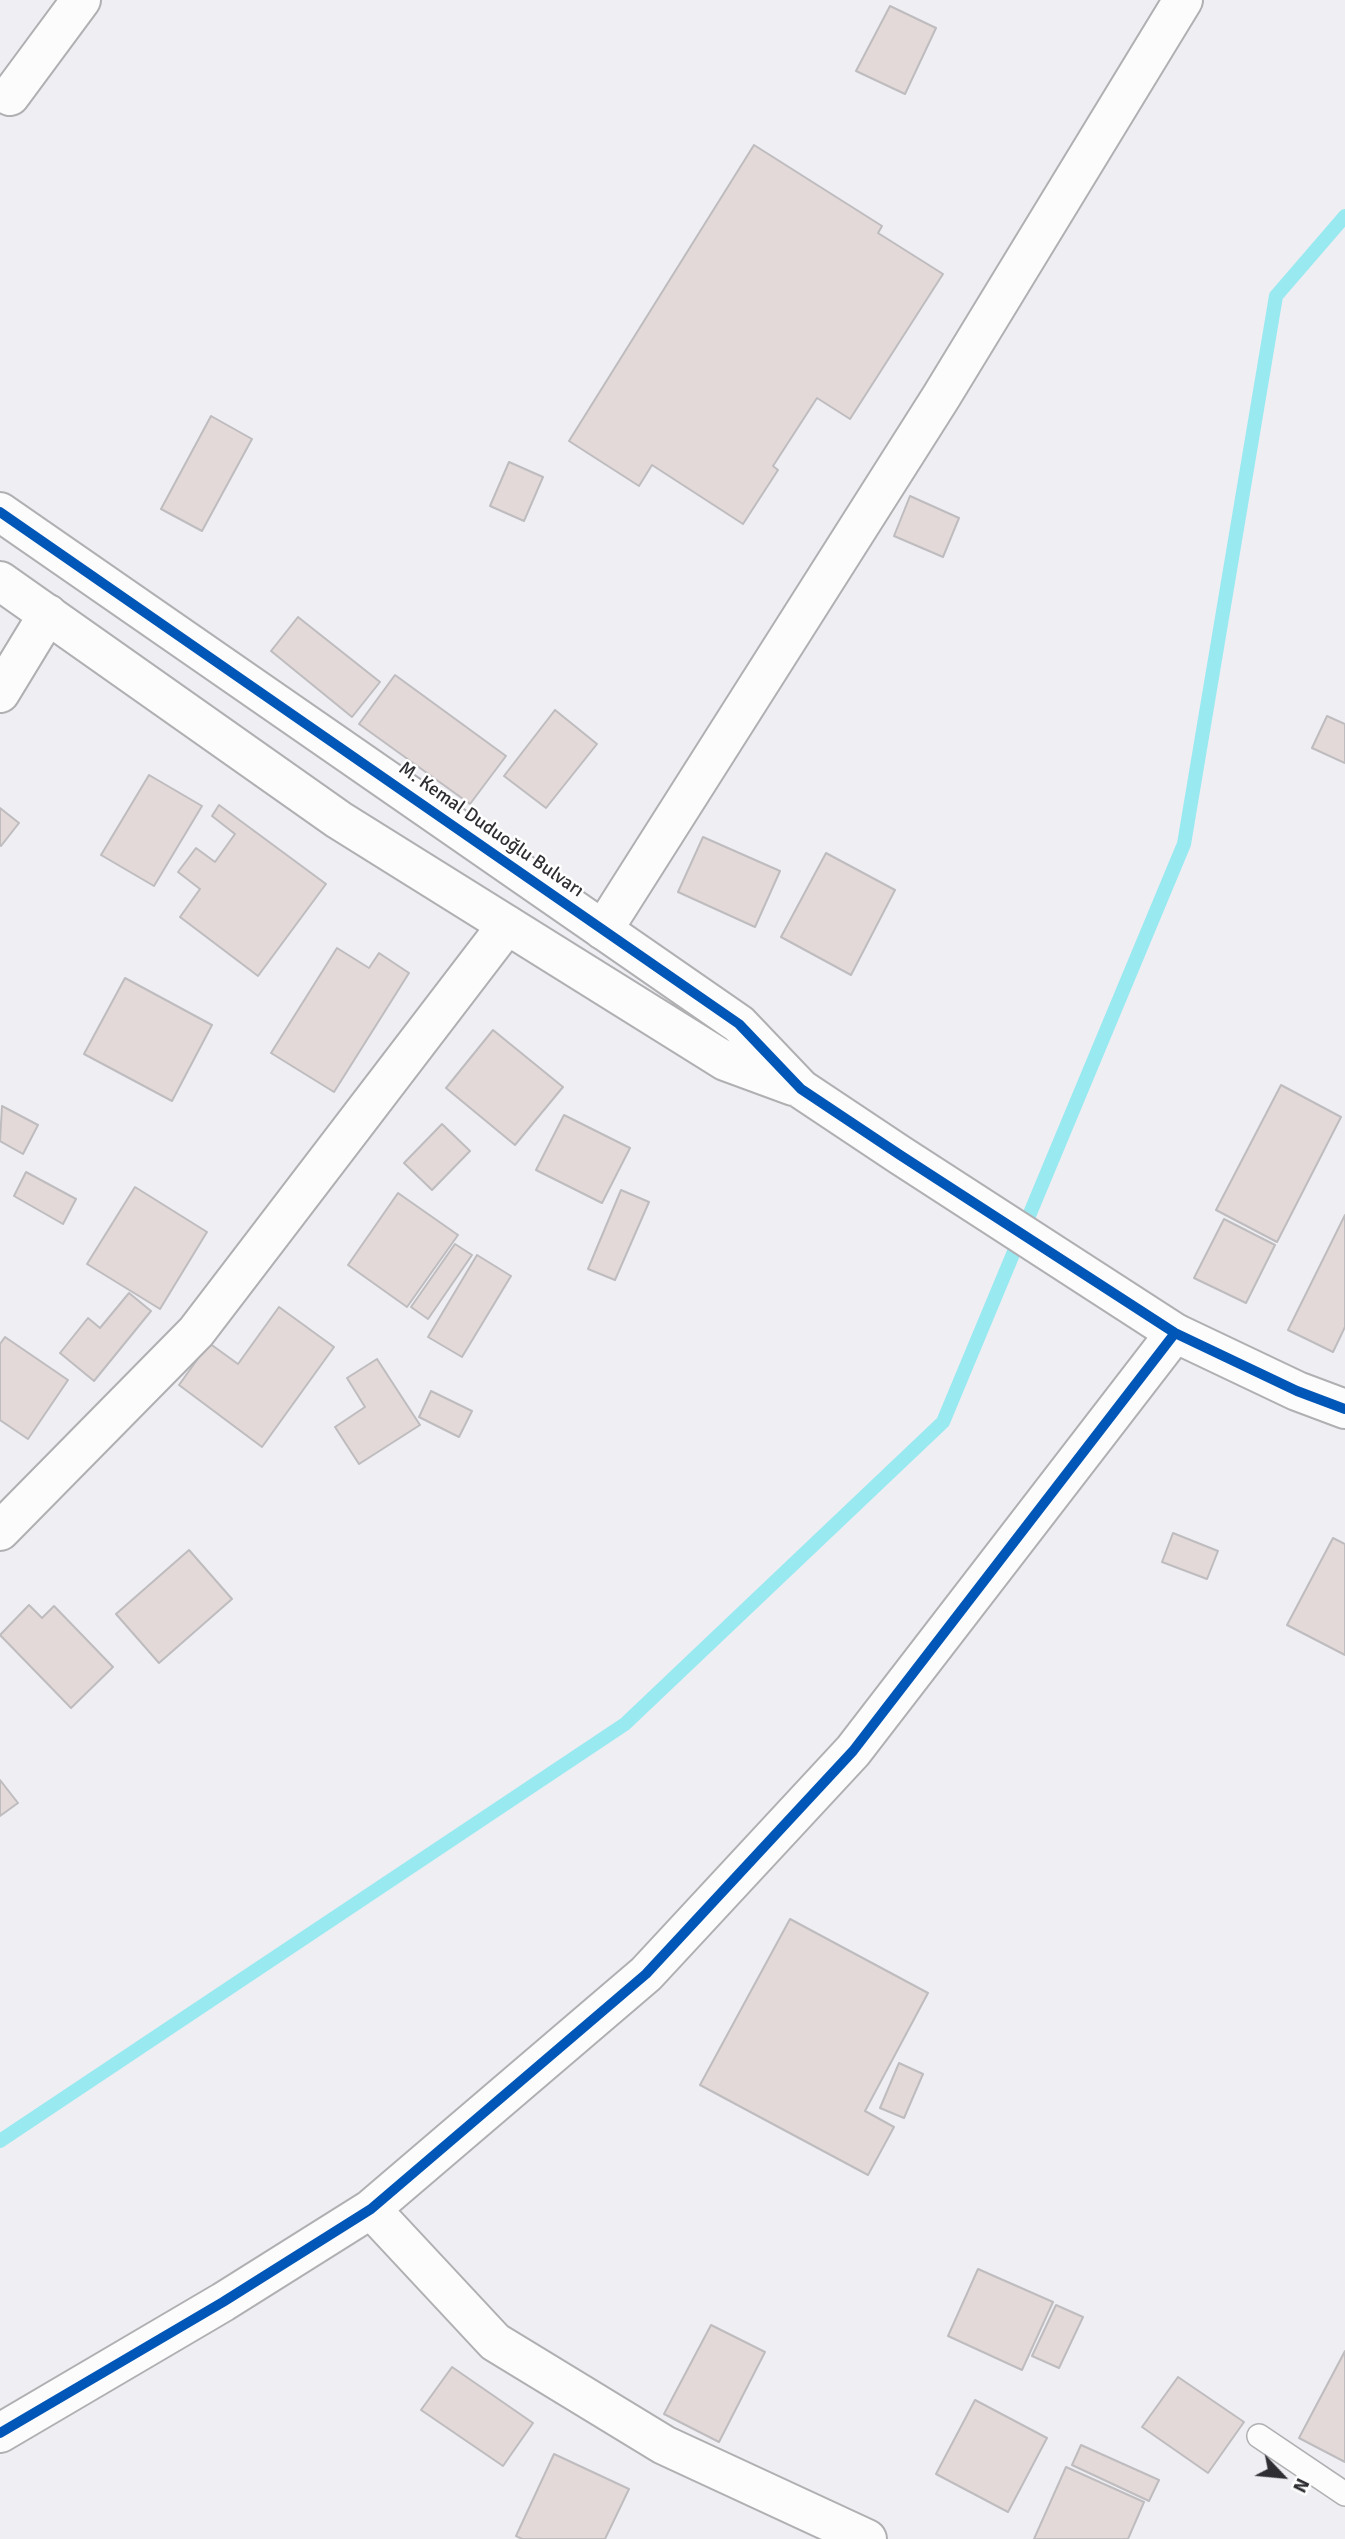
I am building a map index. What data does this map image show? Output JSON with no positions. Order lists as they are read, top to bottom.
{
  "streets": {
    "street": ["M. Kemal Duduoğlu Bulvarı"]
  },
  "north": "bottom right"
}
